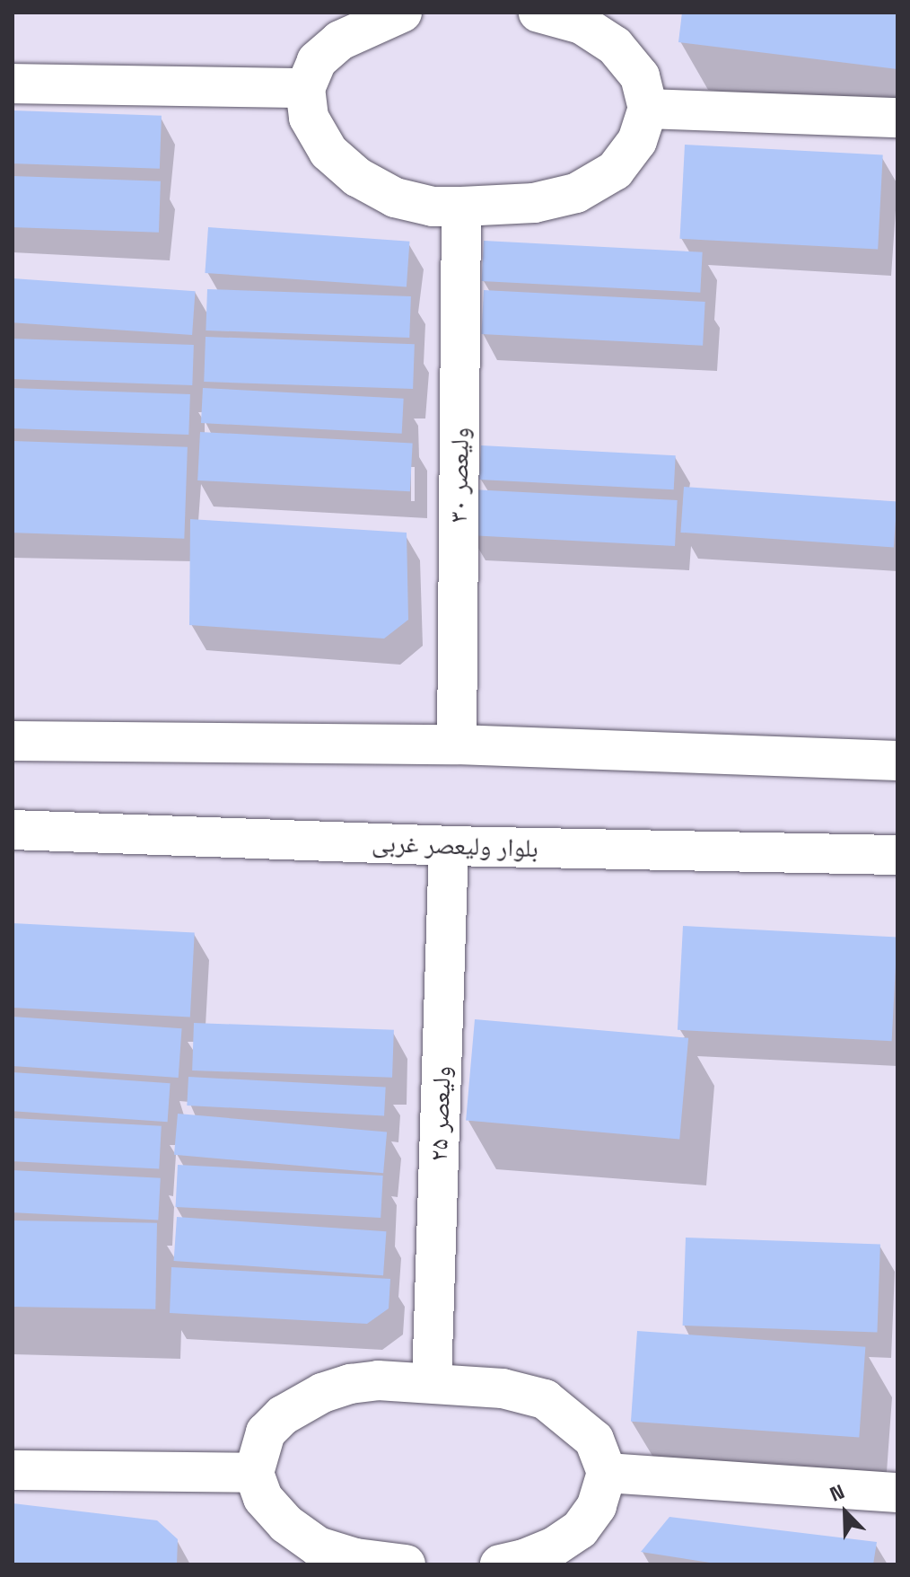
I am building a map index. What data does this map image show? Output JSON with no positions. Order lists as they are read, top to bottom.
{
  "streets": {
    "street": ["ولیعصر ۳۰", "بلوار ولیعصر غربی", "ولیعصر ۲۵"]
  },
  "crossings": [
    ["بلوار ولیعصر غربی", "ولیعصر ۲۵"]
  ],
  "north": "top left"
}
